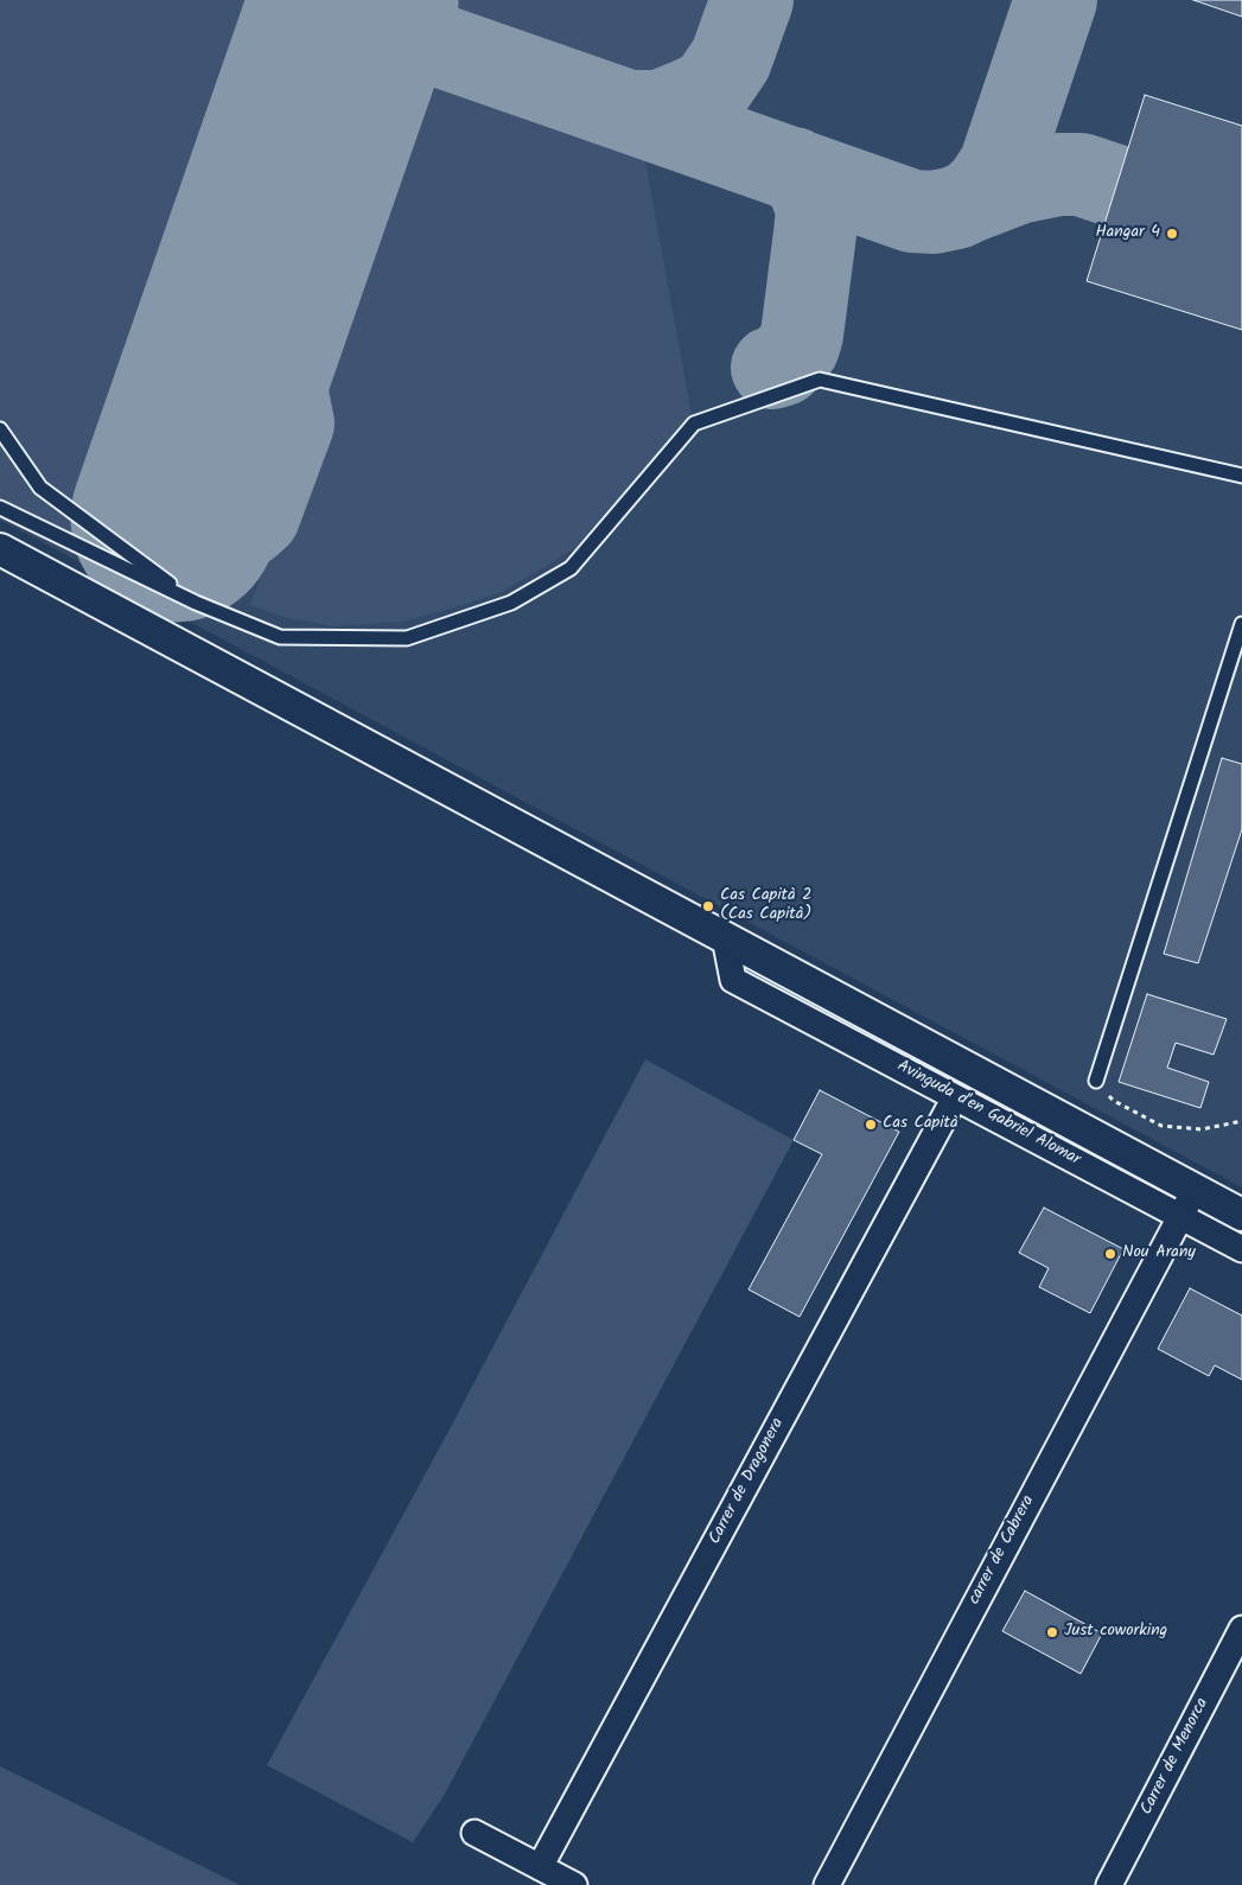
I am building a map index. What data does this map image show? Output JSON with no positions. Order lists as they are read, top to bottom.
{
  "streets": {
    "street": [
      "Avinguda d'en Gabriel Alomar",
      "Carrer de Dragonera",
      "carrer de Cabrera",
      "Carrer de Menorca"
    ]
  },
  "crossings": [
    ["Avinguda d'en Gabriel Alomar", "Carrer de Dragonera"],
    ["Avinguda d'en Gabriel Alomar", "carrer de Cabrera"]
  ],
  "places": [
    "Hangar 4",
    "Cas Capità 2 (Cas Capità)",
    "Cas Capità",
    "Nou Arany",
    "Just coworking"
  ]
}
